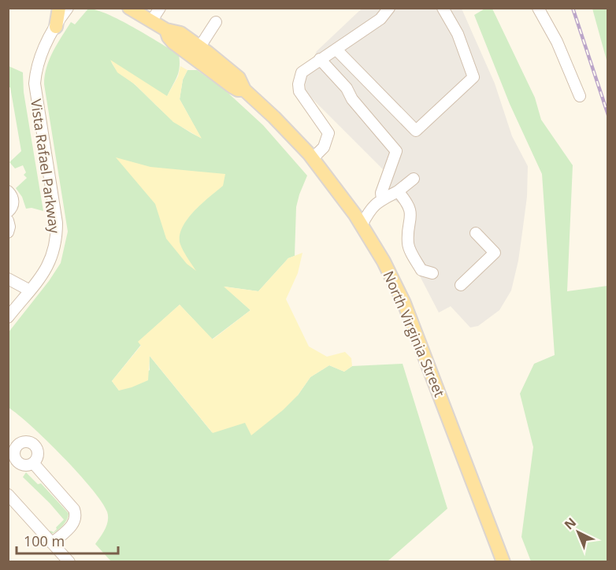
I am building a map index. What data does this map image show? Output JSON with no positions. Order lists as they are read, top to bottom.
{
  "streets": {
    "main road": ["North Virginia Street"],
    "street": ["Vista Rafael Parkway"]
  },
  "scale_bar": "100 m",
  "north": "top left"
}
